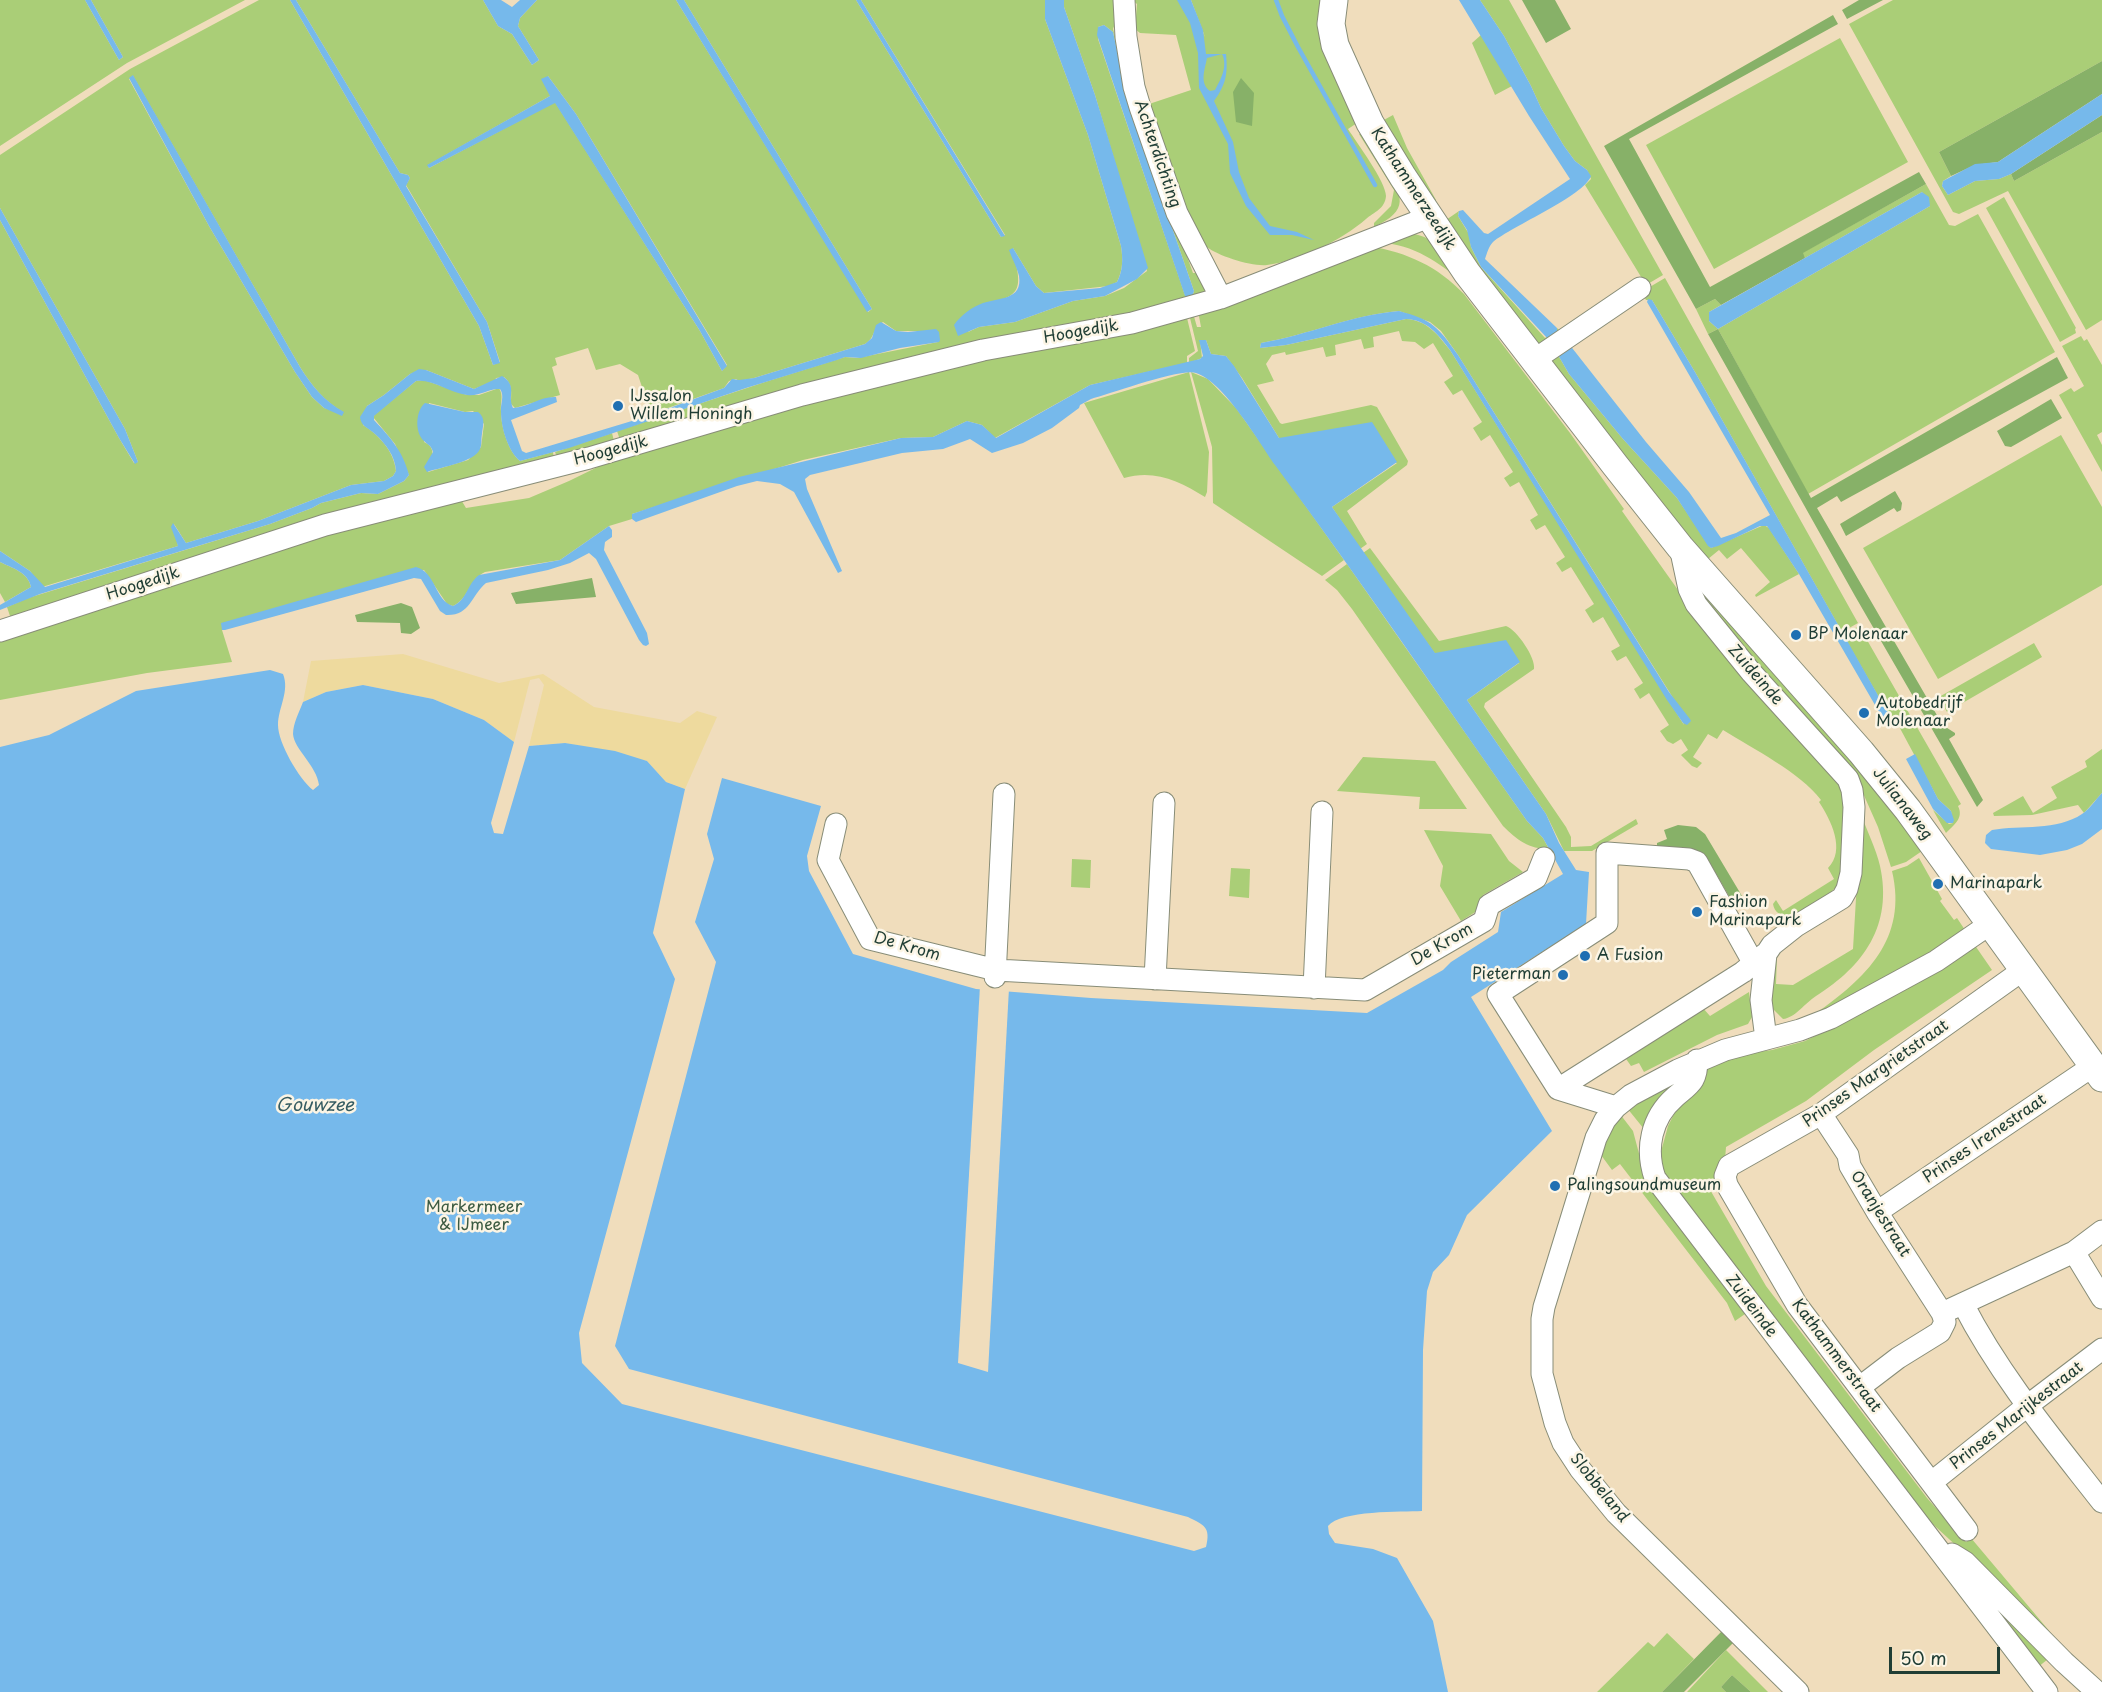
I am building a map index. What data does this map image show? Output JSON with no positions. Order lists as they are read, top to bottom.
{
  "streets": {
    "main road": ["Kathammerzeedijk", "Julianaweg"],
    "street": [
      "Achterdichting",
      "Hoogedijk",
      "Zuideinde",
      "De Krom",
      "Prinses Margrietstraat",
      "Prinses Irenestraat",
      "Oranjestraat",
      "Kathammerstraat",
      "Prinses Marijkestraat",
      "Slobbeland"
    ]
  },
  "crossings": [
    ["Achterdichting", "Hoogedijk"],
    ["Kathammerzeedijk", "Hoogedijk"],
    ["Kathammerzeedijk", "Zuideinde"],
    ["Kathammerzeedijk", "Julianaweg"],
    ["Zuideinde", "Julianaweg"],
    ["Julianaweg", "Prinses Margrietstraat"],
    ["Julianaweg", "Prinses Irenestraat"],
    ["Prinses Margrietstraat", "Oranjestraat"],
    ["Prinses Margrietstraat", "Kathammerstraat"],
    ["Prinses Irenestraat", "Oranjestraat"],
    ["Kathammerstraat", "Prinses Marijkestraat"]
  ],
  "water": ["Gouwzee"],
  "parks": ["Markermeer & IJmeer"],
  "places": [
    "IJssalon Willem Honingh",
    "BP Molenaar",
    "Autobedrijf Molenaar",
    "Marinapark",
    "Fashion Marinapark",
    "A Fusion",
    "Pieterman",
    "Palingsoundmuseum"
  ],
  "scale_bar": "50 m"
}
